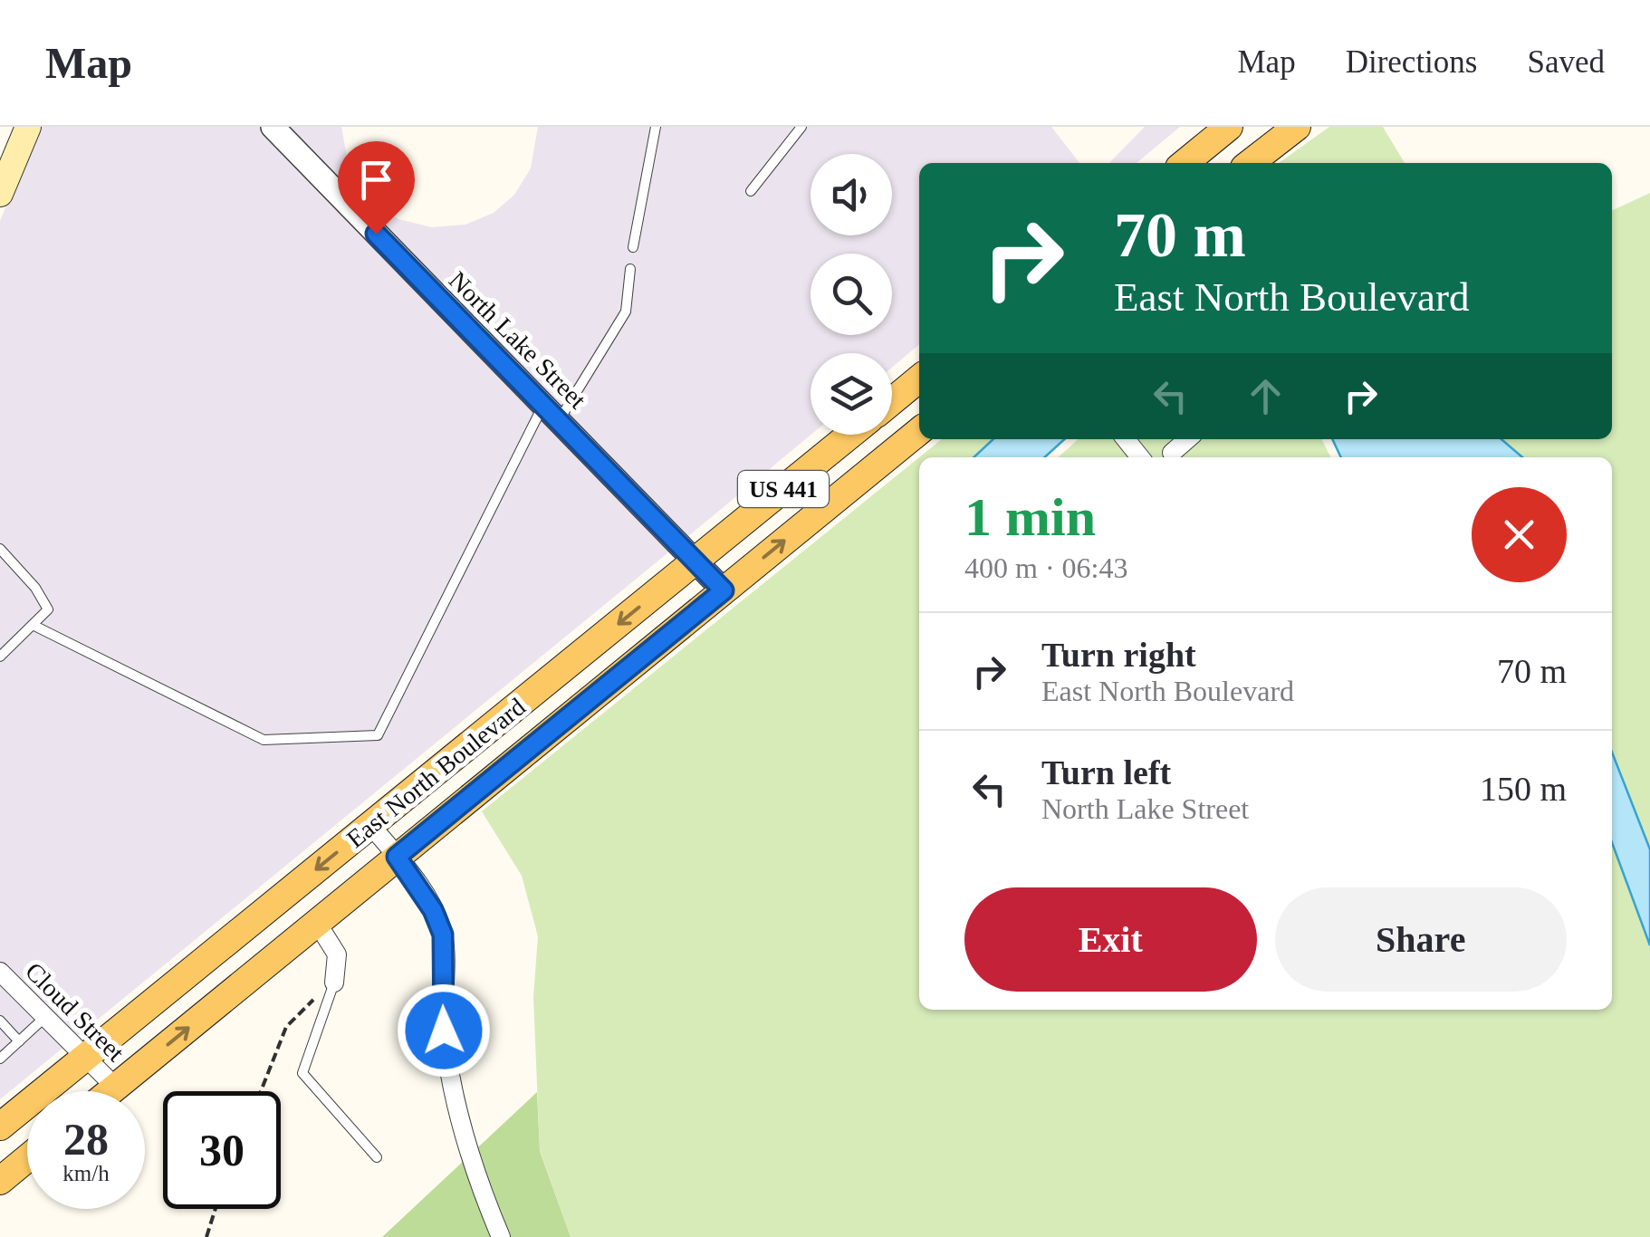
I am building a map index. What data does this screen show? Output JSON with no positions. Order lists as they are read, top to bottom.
{
  "streets": {
    "main road": ["US 441", "East North Boulevard"],
    "street": ["North Lake Street", "Cloud Street"]
  },
  "crossings": [
    ["North Lake Street", "East North Boulevard"],
    ["East North Boulevard", "Cloud Street"]
  ],
  "page": {
    "header": "Map",
    "nav": ["Map", "Directions", "Saved"],
    "turn": ["70 m", "East North Boulevard"],
    "heading": ["1 min", "400 m · 06:43"],
    "list": [
      {
        "name": "Turn right",
        "note": "East North Boulevard",
        "value": "70 m"
      },
      {
        "name": "Turn left",
        "note": "North Lake Street",
        "value": "150 m"
      }
    ],
    "buttons": ["Exit", "Share"],
    "speed": "28 km/h",
    "limit": "30"
  }
}
